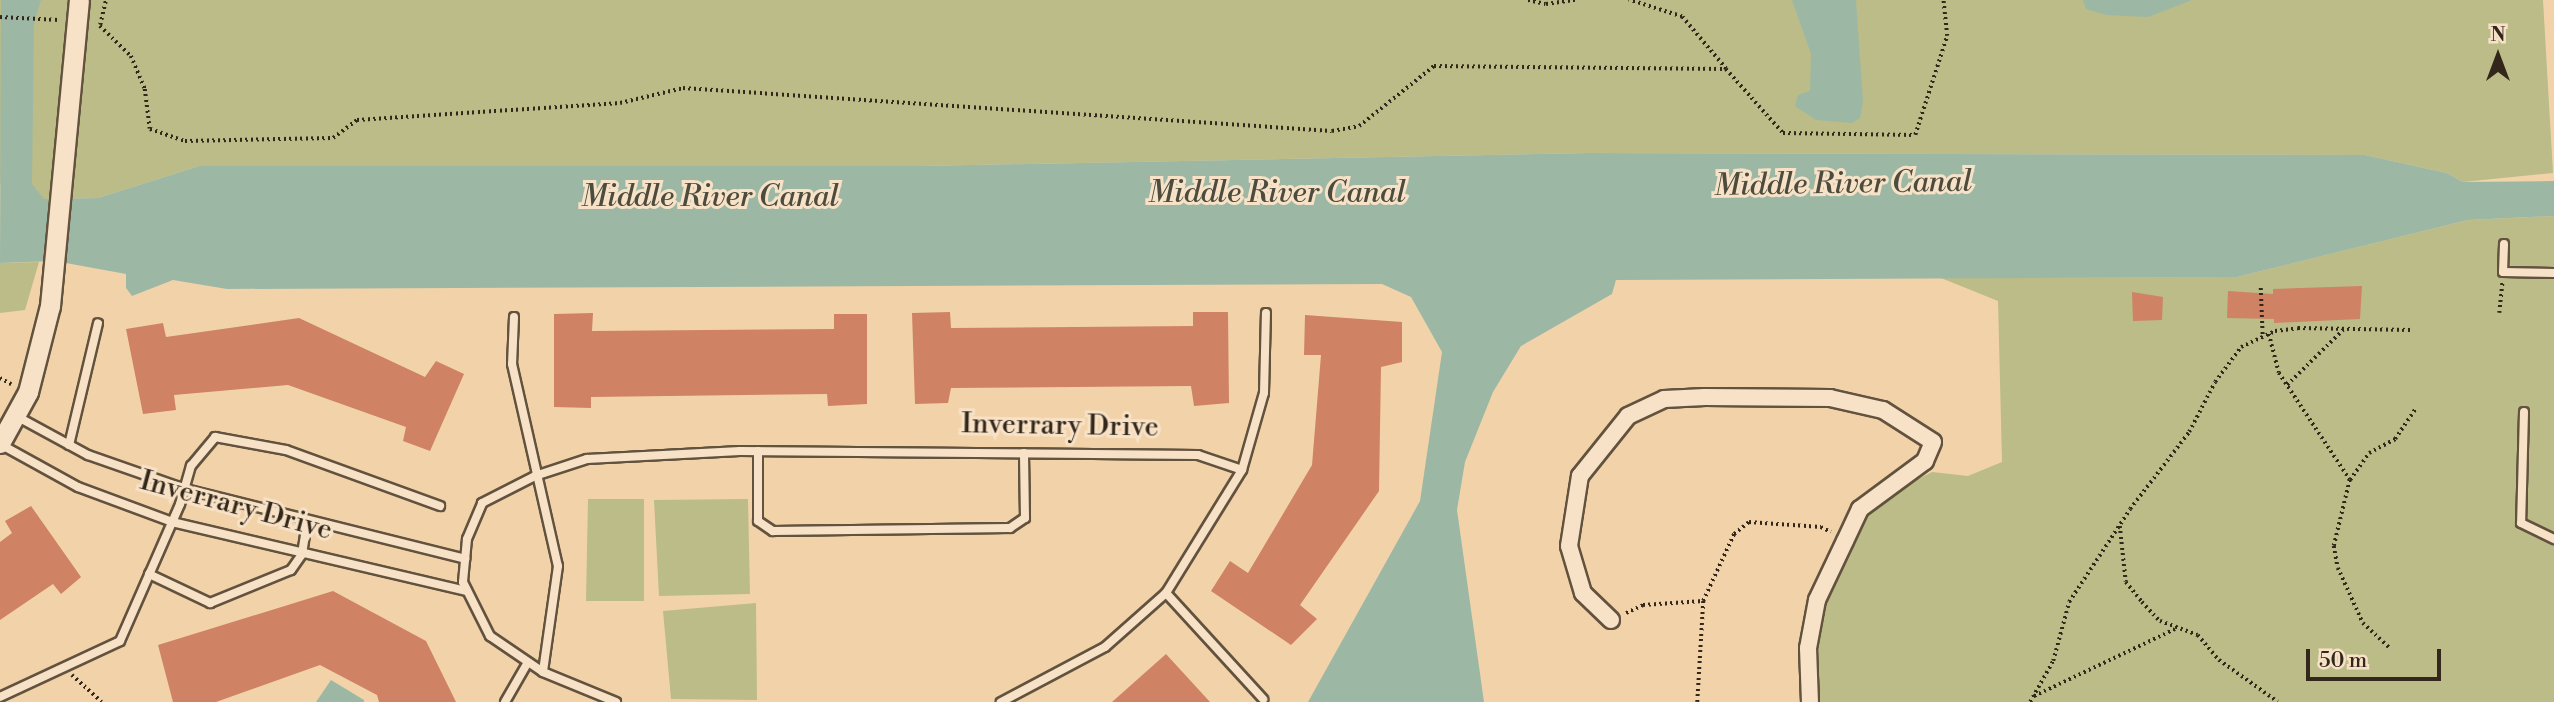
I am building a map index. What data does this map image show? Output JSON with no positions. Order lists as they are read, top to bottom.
{
  "streets": {
    "street": ["Inverrary Drive"]
  },
  "water": ["Middle River Canal"],
  "scale_bar": "50 m",
  "north": "top"
}
